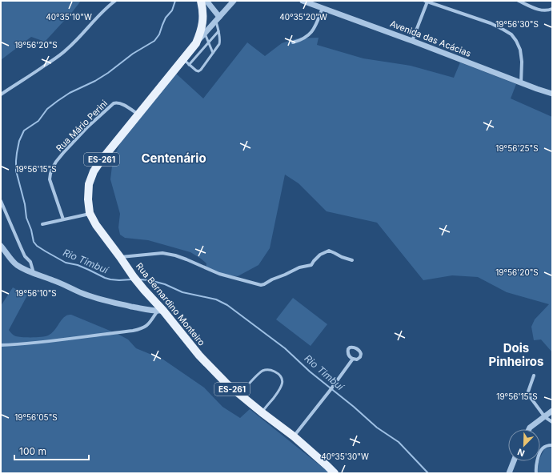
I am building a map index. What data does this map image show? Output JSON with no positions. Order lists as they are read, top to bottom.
{
  "streets": {
    "main road": ["ES-261", "Rua Bernardino Monteiro"],
    "street": ["Avenida das Acácias", "Rua Mário Perini"]
  },
  "crossings": [
    ["Rua Mário Perini", "ES-261"],
    ["Rua Mário Perini", "Rua Bernardino Monteiro"],
    ["ES-261", "Rua Bernardino Monteiro"]
  ],
  "districts": ["Centenário", "Dois Pinheiros"],
  "water": ["Rio Timbuí"],
  "scale_bar": "100 m",
  "north": "bottom left",
  "coordinates": [
    "40°35'10\"W",
    "40°35'20\"W",
    "19°56'30\"S",
    "19°56'20\"S",
    "19°56'25\"S",
    "19°56'15\"S",
    "19°56'10\"S",
    "19°56'05\"S",
    "40°35'30\"W"
  ]
}
